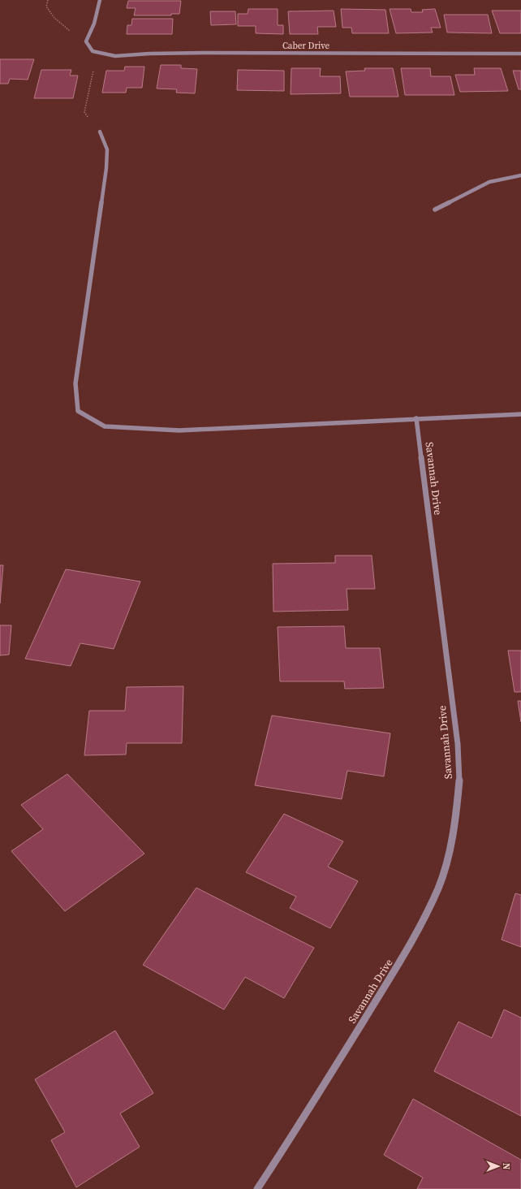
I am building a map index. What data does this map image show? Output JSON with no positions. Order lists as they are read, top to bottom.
{
  "streets": {
    "street": ["Caber Drive", "Savannah Drive"]
  },
  "north": "right"
}
